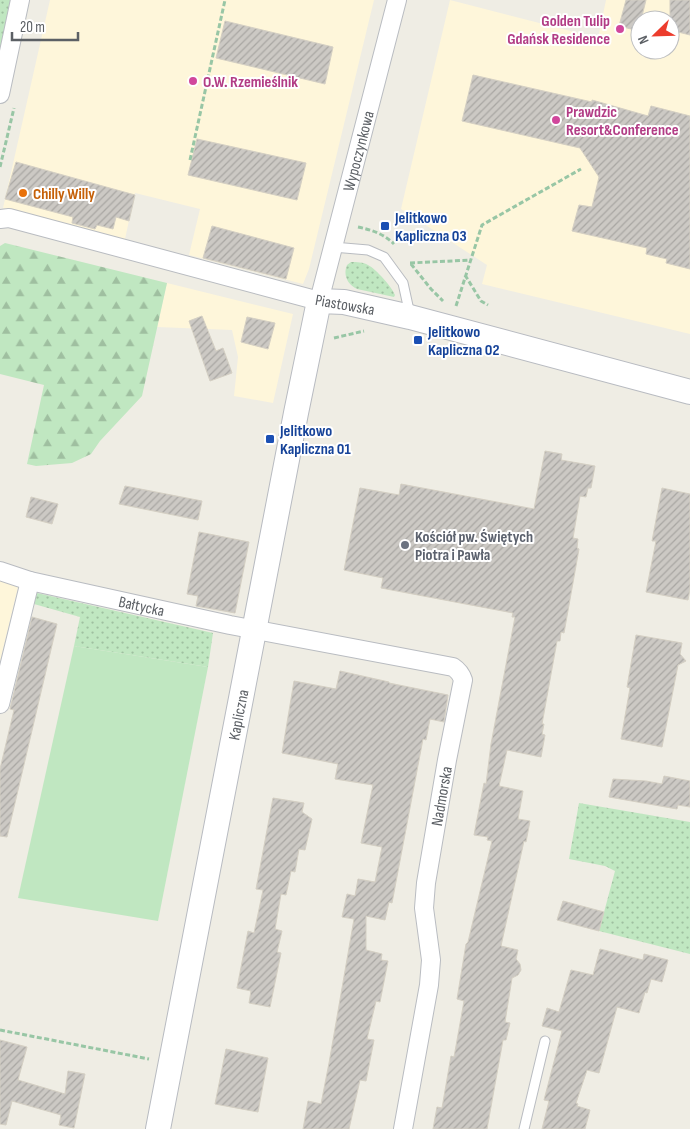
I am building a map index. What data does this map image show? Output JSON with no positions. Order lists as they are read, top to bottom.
{
  "streets": {
    "street": [
      "Wypoczynkowa",
      "Piastowska",
      "Bałtycka",
      "Kapliczna",
      "Nadmorska"
    ]
  },
  "crossings": [
    ["Wypoczynkowa", "Piastowska"],
    ["Wypoczynkowa", "Kapliczna"],
    ["Piastowska", "Kapliczna"],
    ["Bałtycka", "Kapliczna"],
    ["Bałtycka", "Nadmorska"],
    ["Kapliczna", "Nadmorska"]
  ],
  "places": {
    "other": [
      "Golden Tulip Gdańsk Residence",
      "O.W. Rzemieślnik",
      "Prawdzic Resort&Conference",
      "Chilly Willy",
      "Kościół pw. Świętych Piotra i Pawła"
    ],
    "transit": ["Jelitkowo Kapliczna 03", "Jelitkowo Kapliczna 02", "Jelitkowo Kapliczna 01"]
  },
  "scale_bar": "20 m",
  "north": "bottom left"
}
